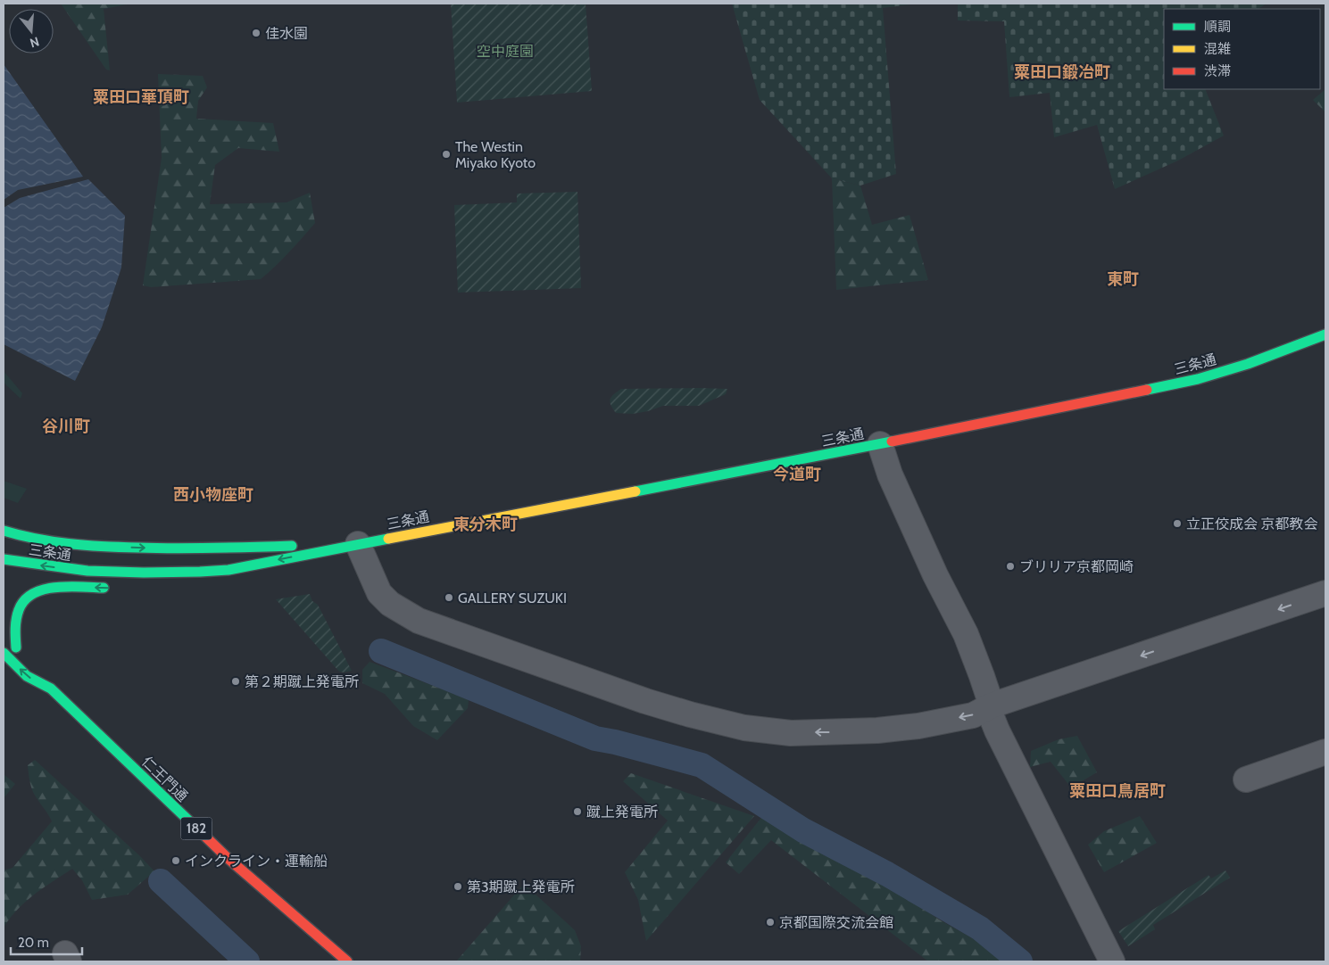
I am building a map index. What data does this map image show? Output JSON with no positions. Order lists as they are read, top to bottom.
{
  "streets": {
    "main road": ["三条通", "仁王門通", "182"]
  },
  "crossings": [
    ["仁王門通", "182"]
  ],
  "districts": [
    "粟田口鍛冶町",
    "粟田口華頂町",
    "東町",
    "谷川町",
    "今道町",
    "西小物座町",
    "東分木町",
    "粟田口鳥居町"
  ],
  "parks": ["空中庭園"],
  "places": [
    "佳水園",
    "The Westin Miyako Kyoto",
    "立正佼成会 京都教会",
    "ブリリア京都岡崎",
    "GALLERY SUZUKI",
    "第２期蹴上発電所",
    "蹴上発電所",
    "インクライン・運輸船",
    "第3期蹴上発電所",
    "京都国際交流会館"
  ],
  "legend": ["順調", "混雑", "渋滞"],
  "scale_bar": "20 m",
  "north": "bottom"
}
